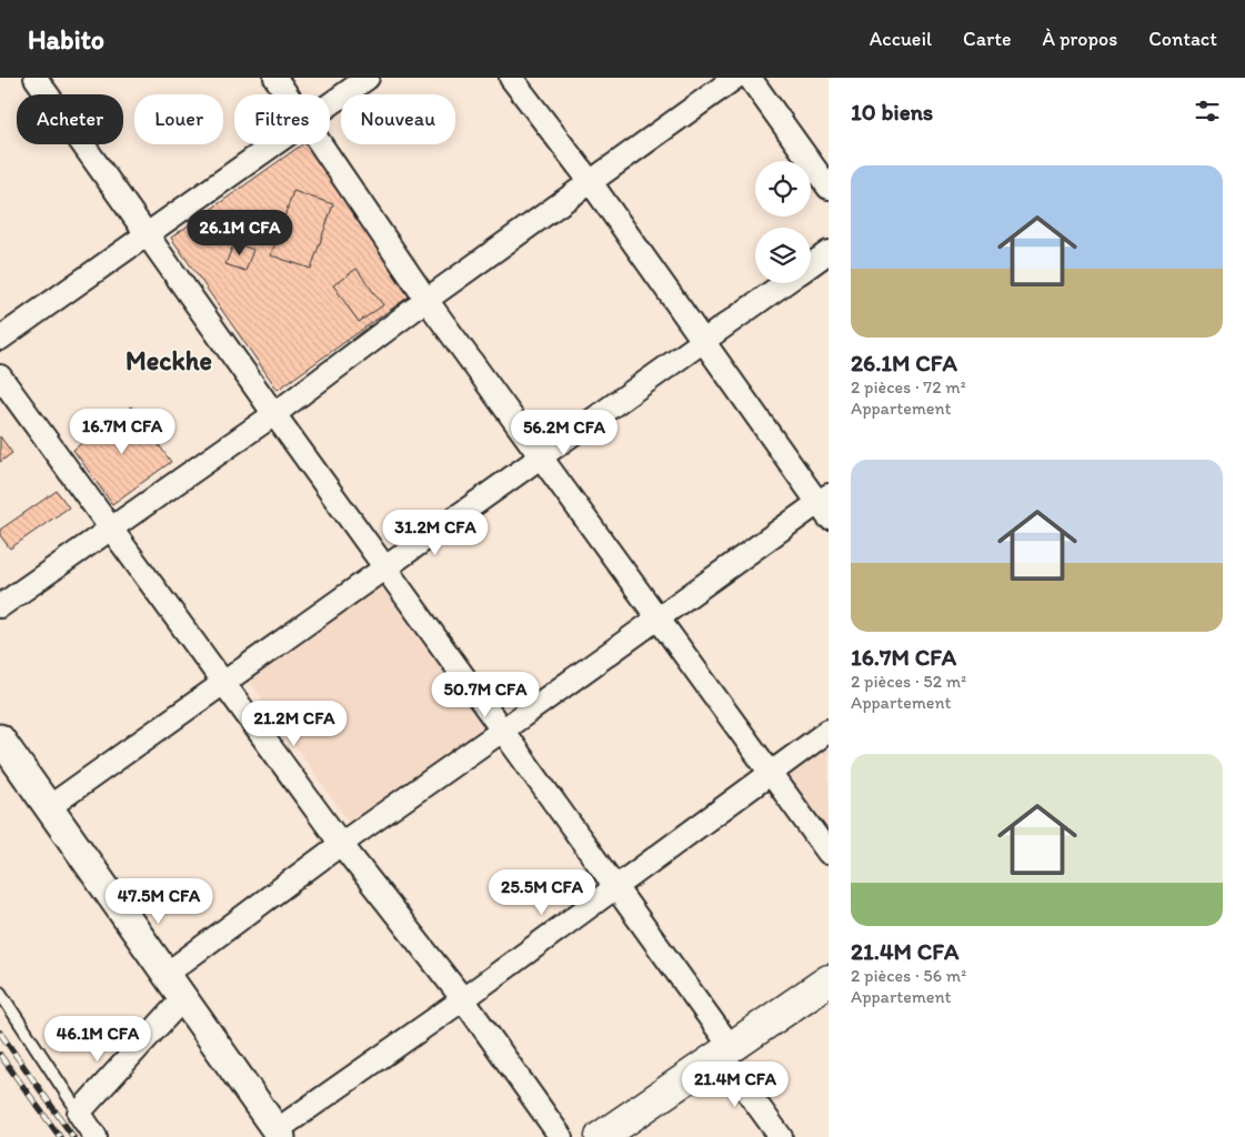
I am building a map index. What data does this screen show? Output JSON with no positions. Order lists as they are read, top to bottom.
{
  "districts": ["Meckhe"],
  "page": {
    "header": "Habito",
    "nav": [
      "Accueil",
      "Carte",
      "À propos",
      "Contact"
    ],
    "heading": "10 biens",
    "chip": [
      "Acheter",
      "Louer",
      "Filtres",
      "Nouveau"
    ],
    "list": [
      {
        "name": "26.1M CFA",
        "note": "2 pièces · 72 m² · Appartement"
      },
      {
        "name": "16.7M CFA",
        "note": "2 pièces · 52 m² · Appartement"
      },
      {
        "name": "21.4M CFA",
        "note": "2 pièces · 56 m² · Appartement"
      }
    ],
    "price": [
      "26.1M CFA",
      "16.7M CFA",
      "56.2M CFA",
      "31.2M CFA",
      "50.7M CFA",
      "21.2M CFA",
      "25.5M CFA",
      "47.5M CFA",
      "46.1M CFA",
      "21.4M CFA"
    ]
  }
}
